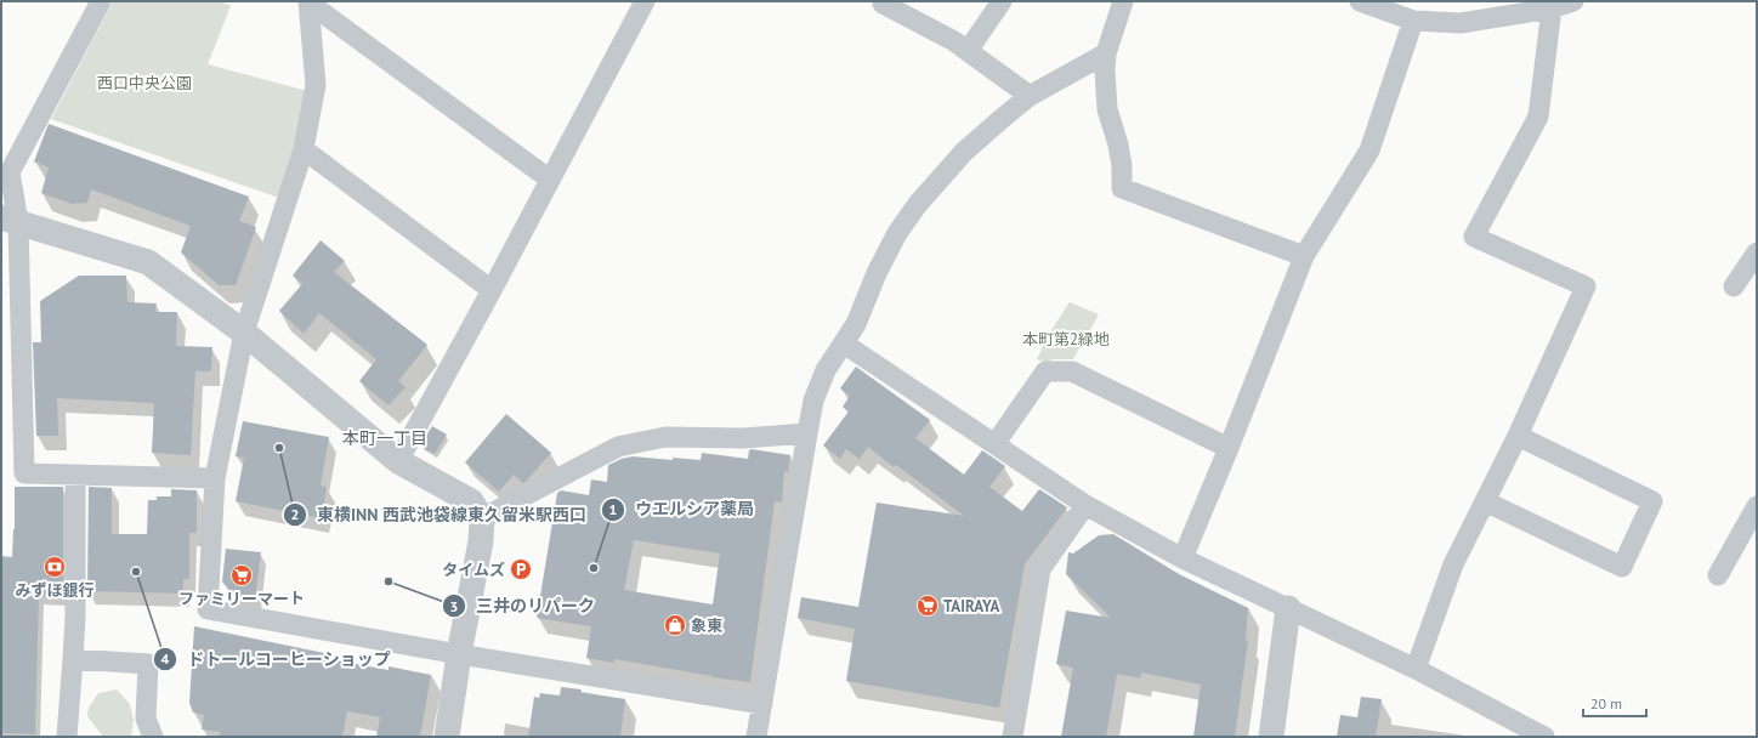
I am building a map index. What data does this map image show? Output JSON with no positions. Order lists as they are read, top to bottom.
{
  "districts": ["本町一丁目"],
  "parks": ["西口中央公園", "本町第2緑地"],
  "places": {
    "other": [
      "東横INN 西武池袋線東久留米駅西口",
      "ウエルシア薬局",
      "ドトールコーヒーショップ",
      "三井のリパーク"
    ],
    "bank": ["みずほ銀行"],
    "parking": ["タイムズ"],
    "supermarket": ["ファミリーマート", "TAIRAYA"],
    "shop": ["象東"]
  },
  "scale_bar": "20 m"
}
